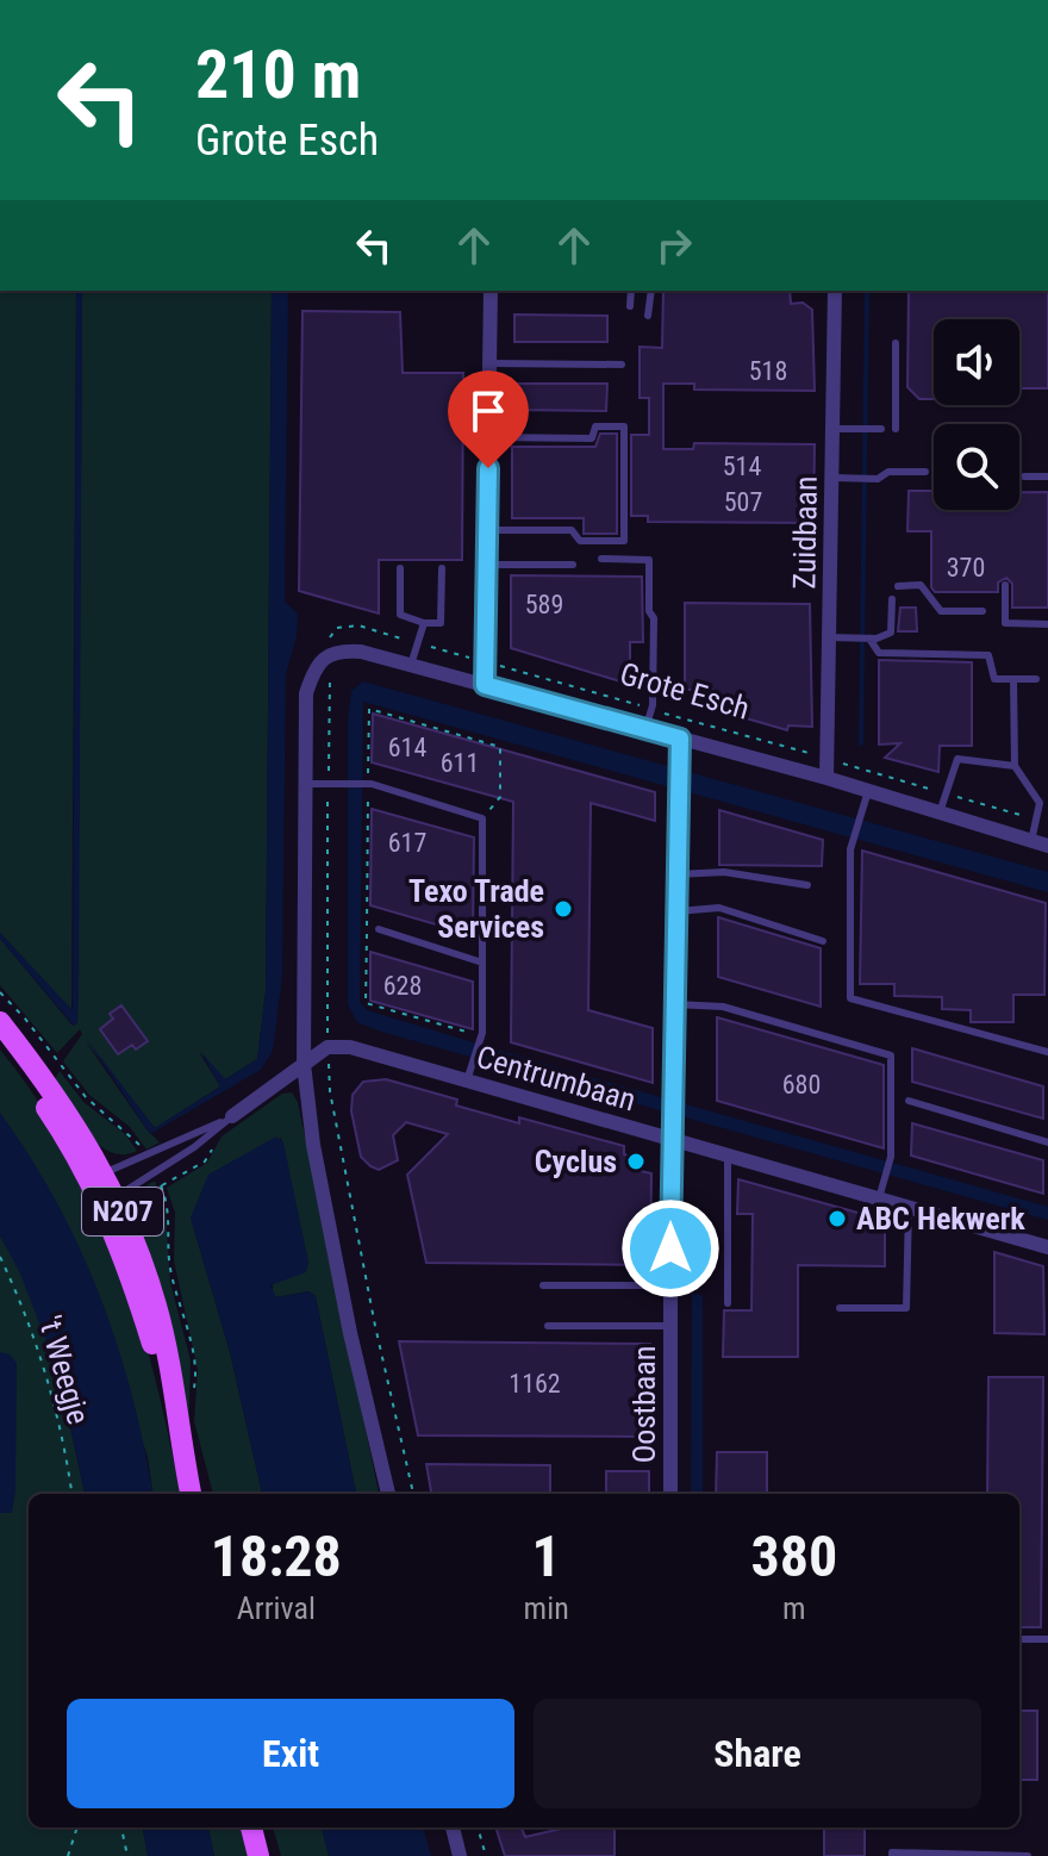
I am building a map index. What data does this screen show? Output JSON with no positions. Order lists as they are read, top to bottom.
{
  "streets": {
    "main road": ["N207"],
    "street": [
      "Zuidbaan",
      "Grote Esch",
      "Centrumbaan",
      "Oostbaan"
    ],
    "path": ["'t Weegje"]
  },
  "crossings": [
    ["Zuidbaan", "Grote Esch"],
    ["Grote Esch", "Oostbaan"],
    ["Centrumbaan", "Oostbaan"]
  ],
  "places": ["Texo Trade Services", "Cyclus", "ABC Hekwerk"],
  "house_numbers": [
    "518",
    "514",
    "507",
    "370",
    "589",
    "614",
    "611",
    "617",
    "628",
    "680",
    "1162"
  ],
  "page": {
    "turn": ["210 m", "Grote Esch"],
    "eta": [
      "18:28",
      "Arrival",
      "1",
      "min",
      "380",
      "m"
    ],
    "buttons": ["Exit", "Share"]
  }
}
